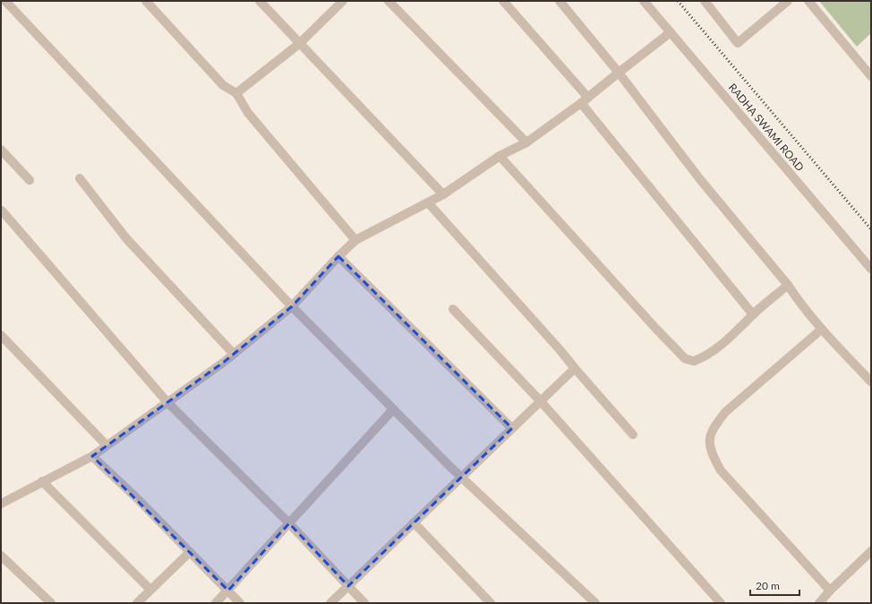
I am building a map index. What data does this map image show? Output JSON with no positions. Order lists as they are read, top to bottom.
{
  "streets": {
    "street": ["RADHA SWAMI ROAD"]
  },
  "scale_bar": "20 m"
}
